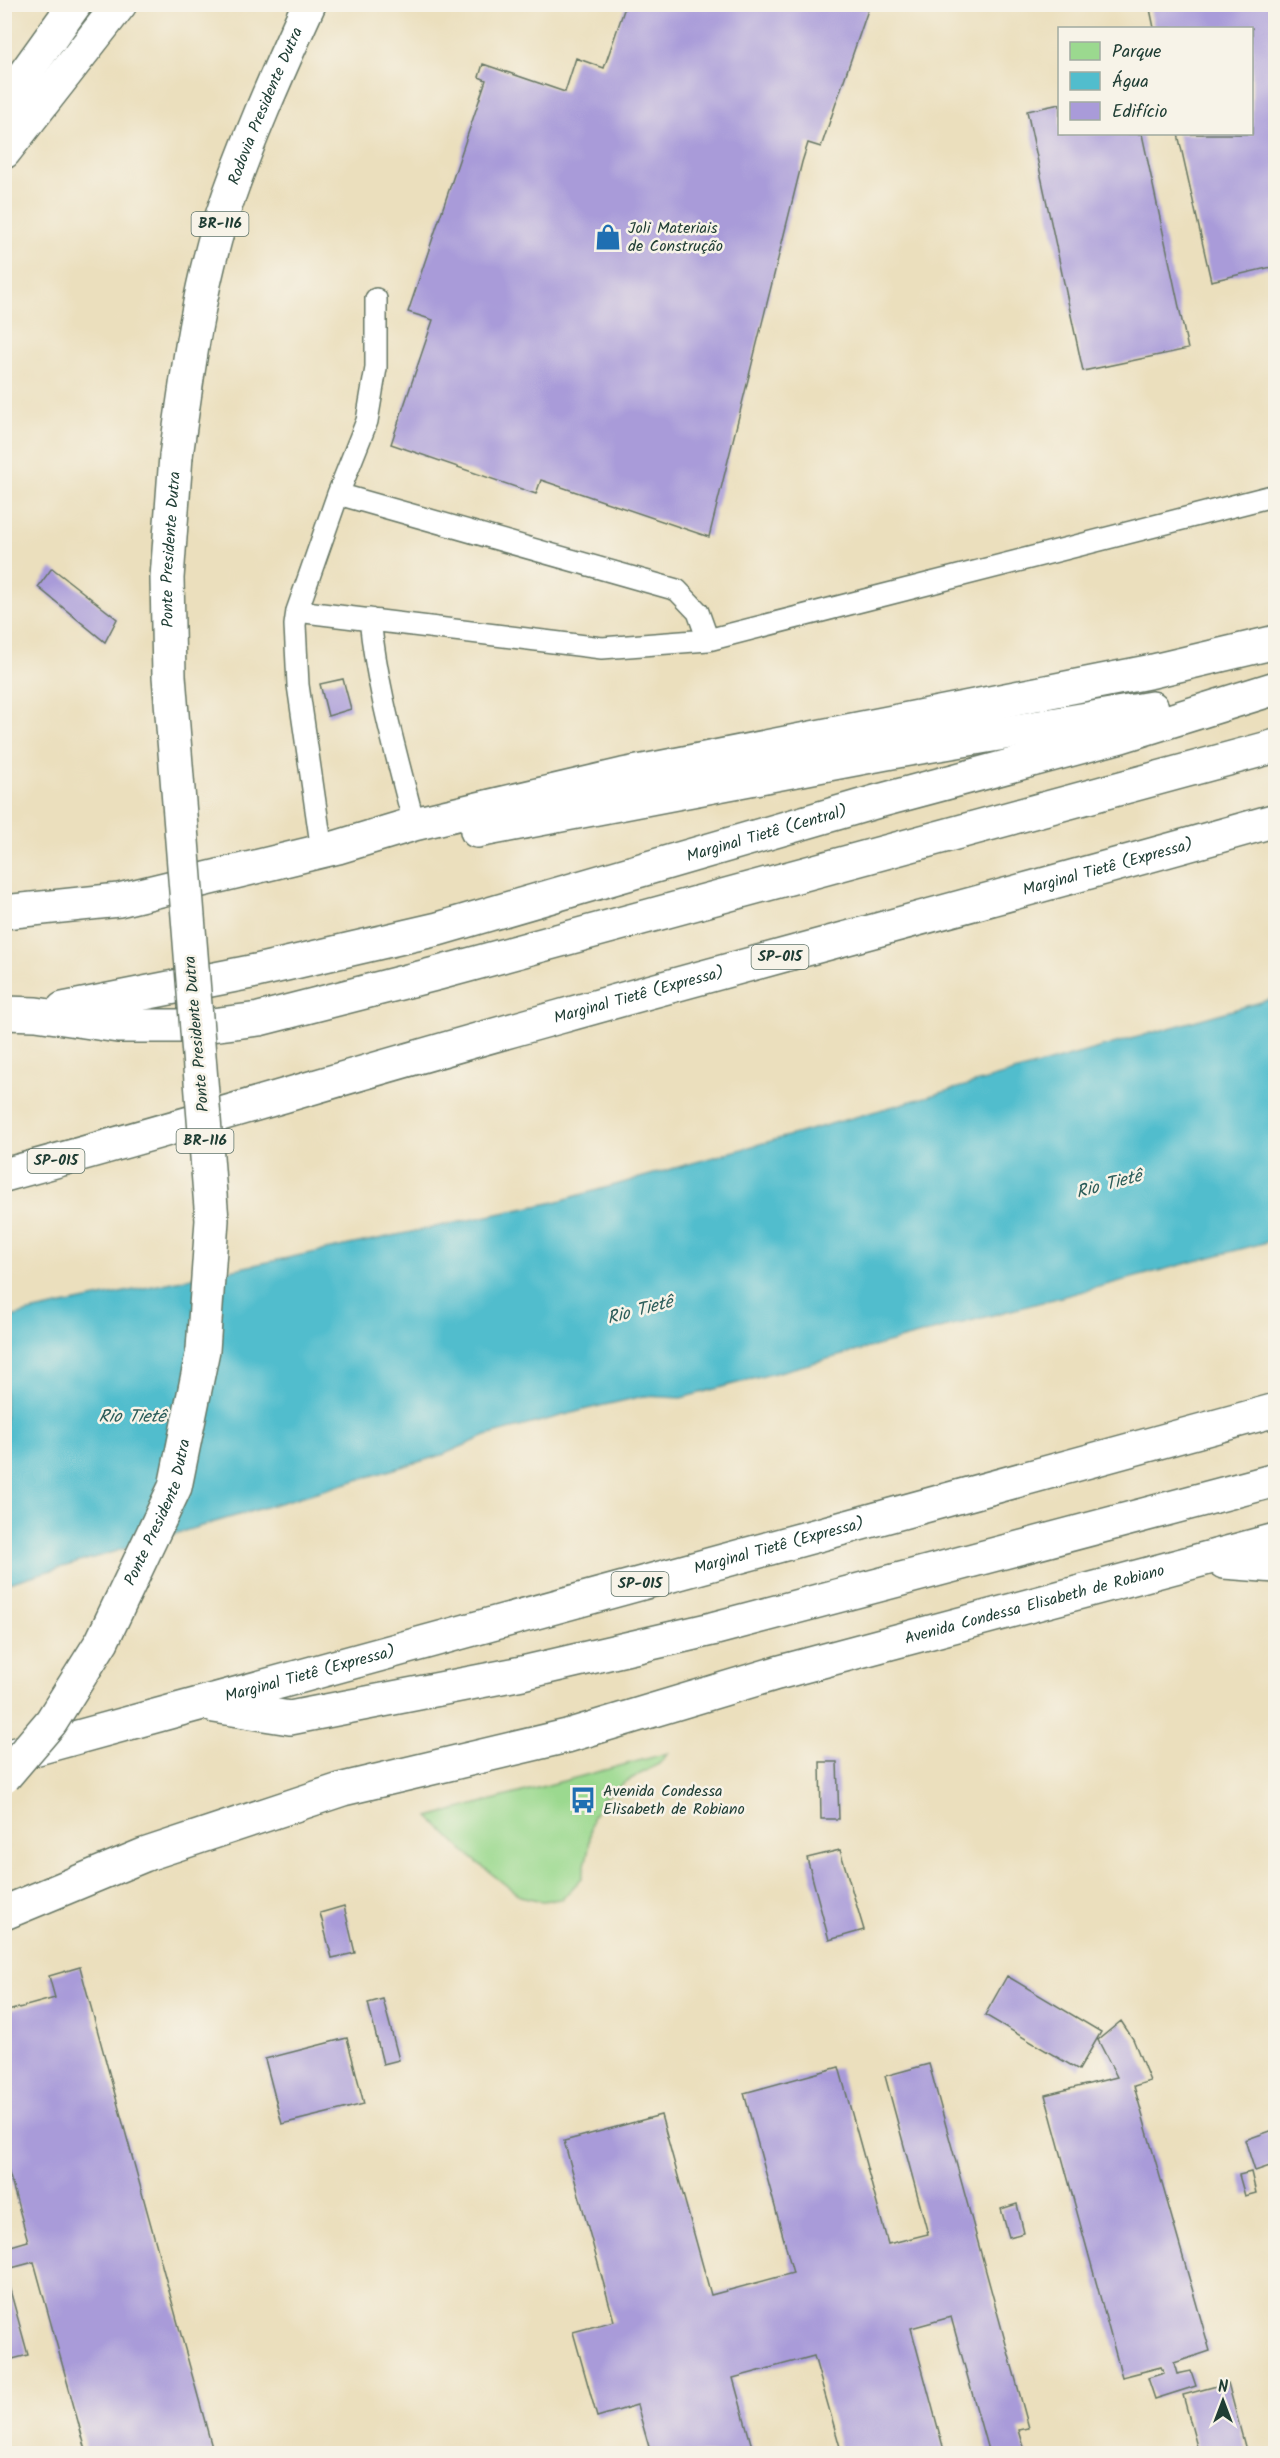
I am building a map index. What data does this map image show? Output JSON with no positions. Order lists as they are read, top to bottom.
{
  "streets": {
    "highway": [
      "Rodovia Presidente Dutra",
      "BR-116",
      "Ponte Presidente Dutra",
      "Marginal Tietê (Central)",
      "Marginal Tietê (Expressa)",
      "SP-015",
      "Avenida Condessa Elisabeth de Robiano"
    ]
  },
  "crossings": [
    ["Rodovia Presidente Dutra", "Ponte Presidente Dutra"]
  ],
  "water": ["Rio Tietê"],
  "places": {
    "shop": ["Joli Materiais de Construção"],
    "bus stop": ["Avenida Condessa Elisabeth de Robiano"]
  },
  "legend": ["Parque", "Água", "Edifício"],
  "north": "top"
}
